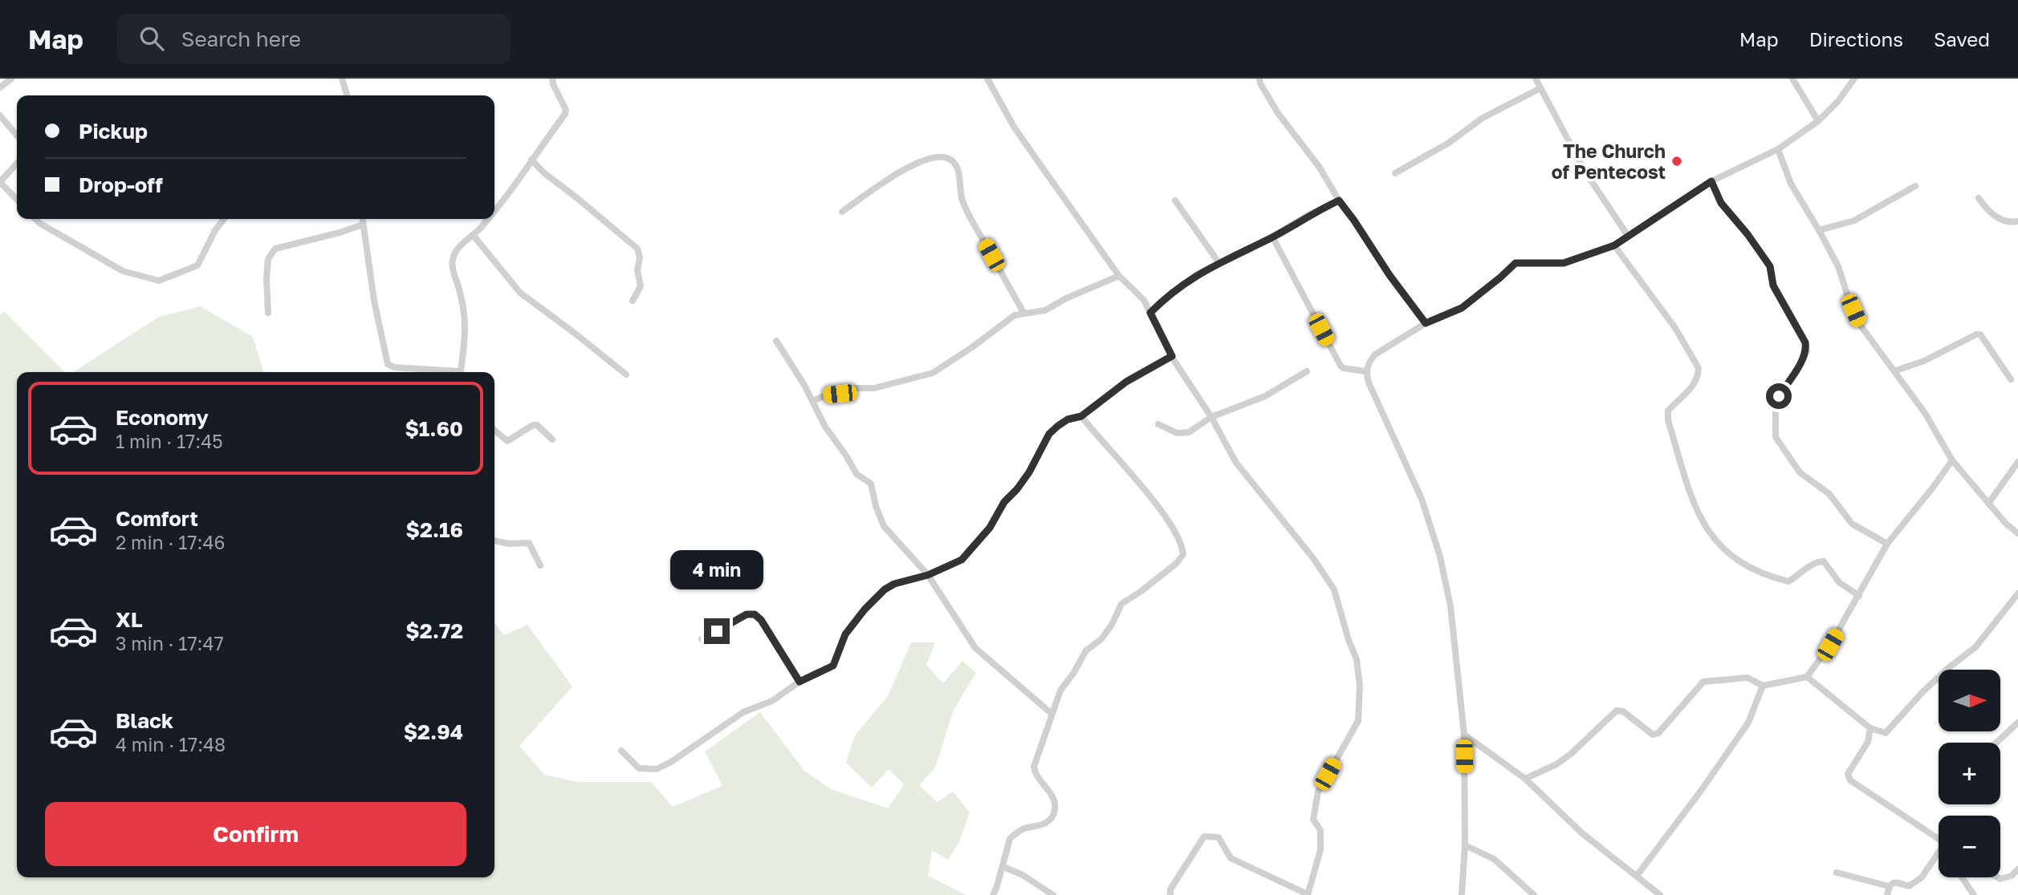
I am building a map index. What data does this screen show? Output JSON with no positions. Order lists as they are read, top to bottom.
{
  "places": ["The Church of Pentecost"],
  "north": "right",
  "page": {
    "header": "Map",
    "search": "Search here",
    "nav": ["Map", "Directions", "Saved"],
    "banner": ["Pickup", "Drop-off"],
    "list": [
      {
        "name": "Economy",
        "note": "1 min · 17:45",
        "value": "$1.60"
      },
      {
        "name": "Comfort",
        "note": "2 min · 17:46",
        "value": "$2.16"
      },
      {
        "name": "XL",
        "note": "3 min · 17:47",
        "value": "$2.72"
      },
      {
        "name": "Black",
        "note": "4 min · 17:48",
        "value": "$2.94"
      }
    ],
    "bubble": "4 min",
    "map_buttons": ["+", "−"],
    "buttons": "Confirm"
  }
}
